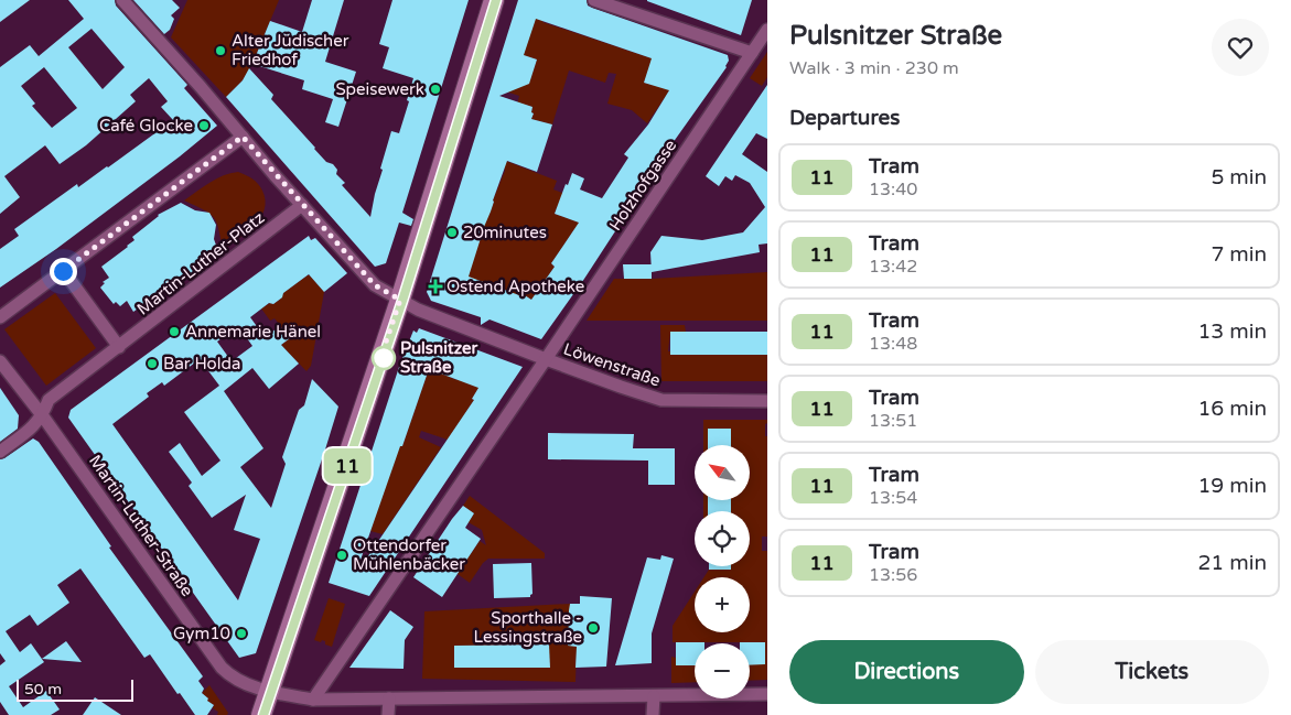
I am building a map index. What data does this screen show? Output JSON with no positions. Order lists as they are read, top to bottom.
{
  "streets": {
    "street": [
      "Holzhofgasse",
      "Martin-Luther-Platz",
      "Löwenstraße",
      "Martin-Luther-Straße"
    ]
  },
  "crossings": [
    ["Holzhofgasse", "Löwenstraße"],
    ["Holzhofgasse", "Martin-Luther-Straße"],
    ["Martin-Luther-Platz", "Martin-Luther-Straße"]
  ],
  "places": {
    "other": [
      "Alter Jüdischer Friedhof",
      "Speisewerk",
      "Café Glocke",
      "20minutes",
      "Annemarie Hänel",
      "Pulsnitzer Straße",
      "Bar Holda",
      "Ottendorfer Mühlenbäcker",
      "Sporthalle - Lessingstraße",
      "Gym10"
    ],
    "health": ["Ostend Apotheke"]
  },
  "lines": ["tram line 11"],
  "scale_bar": "50 m",
  "north": "top left",
  "page": {
    "on_map": "11",
    "heading": [
      ["Pulsnitzer Straße", "Walk · 3 min · 230 m"],
      "Departures"
    ],
    "list": [
      {
        "mark": "11",
        "name": "Tram",
        "note": "13:40",
        "value": "5 min"
      },
      {
        "mark": "11",
        "name": "Tram",
        "note": "13:42",
        "value": "7 min"
      },
      {
        "mark": "11",
        "name": "Tram",
        "note": "13:48",
        "value": "13 min"
      },
      {
        "mark": "11",
        "name": "Tram",
        "note": "13:51",
        "value": "16 min"
      },
      {
        "mark": "11",
        "name": "Tram",
        "note": "13:54",
        "value": "19 min"
      },
      {
        "mark": "11",
        "name": "Tram",
        "note": "13:56",
        "value": "21 min"
      }
    ],
    "map_buttons": ["+", "−"],
    "buttons": ["Directions", "Tickets"],
    "scale": "50 m"
  }
}
